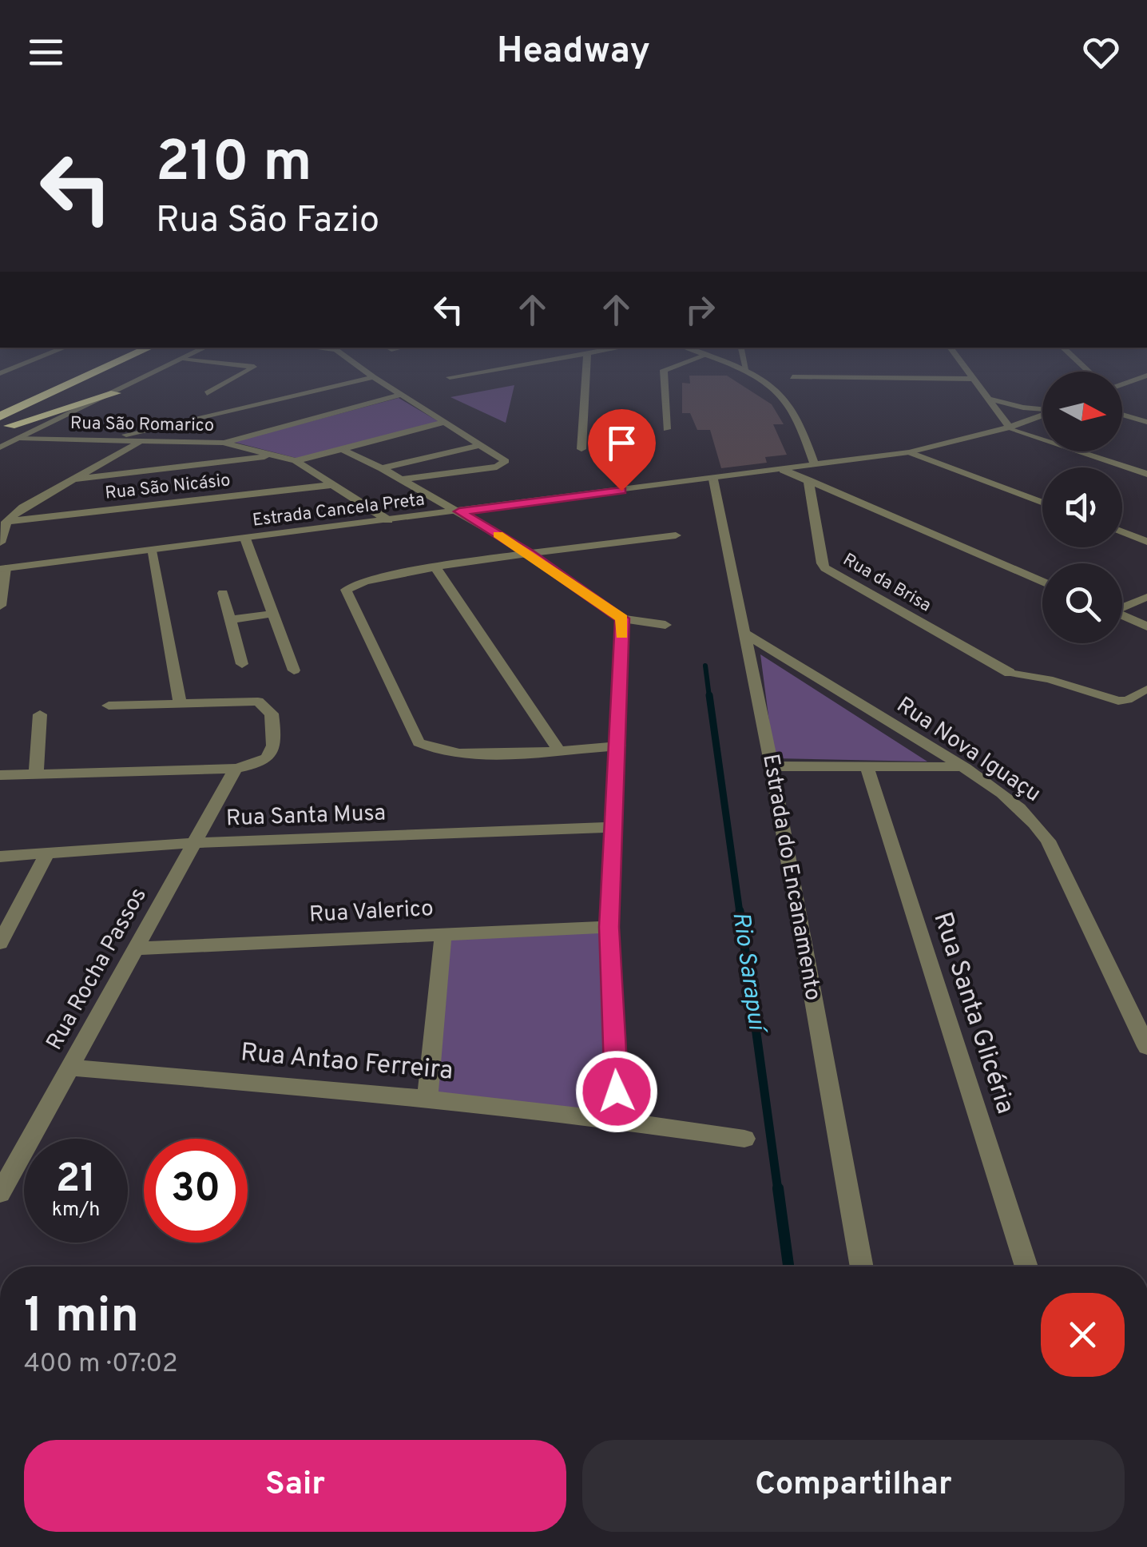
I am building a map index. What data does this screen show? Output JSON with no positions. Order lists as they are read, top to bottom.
{
  "streets": {
    "street": [
      "Rua São Romarico",
      "Rua São Nicásio",
      "Estrada Cancela Preta",
      "Rua da Brisa",
      "Rua Nova Iguaçu",
      "Rua Santa Musa",
      "Estrada do Encanamento",
      "Rua Valerico",
      "Rua Rocha Passos",
      "Rua Santa Glicéria",
      "Rua Antao Ferreira"
    ]
  },
  "crossings": [
    ["Rua São Romarico", "Rua São Nicásio"],
    ["Rua São Romarico", "Estrada Cancela Preta"],
    ["Estrada Cancela Preta", "Estrada do Encanamento"],
    ["Rua Nova Iguaçu", "Estrada do Encanamento"],
    ["Rua Santa Musa", "Rua Rocha Passos"],
    ["Rua Valerico", "Rua Rocha Passos"],
    ["Rua Rocha Passos", "Rua Antao Ferreira"]
  ],
  "water": ["Rio Sarapuí"],
  "north": "right",
  "page": {
    "header": "Headway",
    "turn": ["210 m", "Rua São Fazio"],
    "speed": "21 km/h",
    "limit": "30",
    "heading": ["1 min", "400 m · 07:02"],
    "buttons": ["Sair", "Compartilhar"]
  }
}
